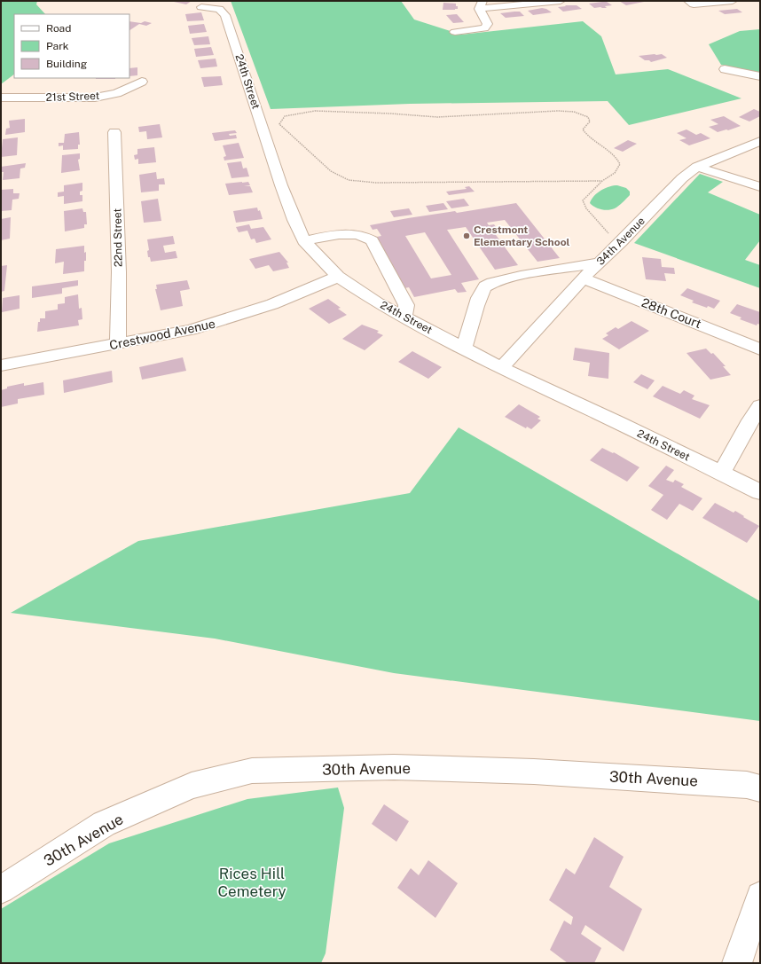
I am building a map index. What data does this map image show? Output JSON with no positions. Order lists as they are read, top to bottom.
{
  "streets": {
    "street": [
      "24th Street",
      "21st Street",
      "22nd Street",
      "34th Avenue",
      "28th Court",
      "Crestwood Avenue",
      "30th Avenue"
    ]
  },
  "crossings": [
    ["24th Street", "34th Avenue"],
    ["24th Street", "Crestwood Avenue"],
    ["22nd Street", "Crestwood Avenue"],
    ["34th Avenue", "28th Court"]
  ],
  "parks": ["Rices Hill Cemetery"],
  "places": ["Crestmont Elementary School"],
  "legend": ["Road", "Park", "Building"]
}
